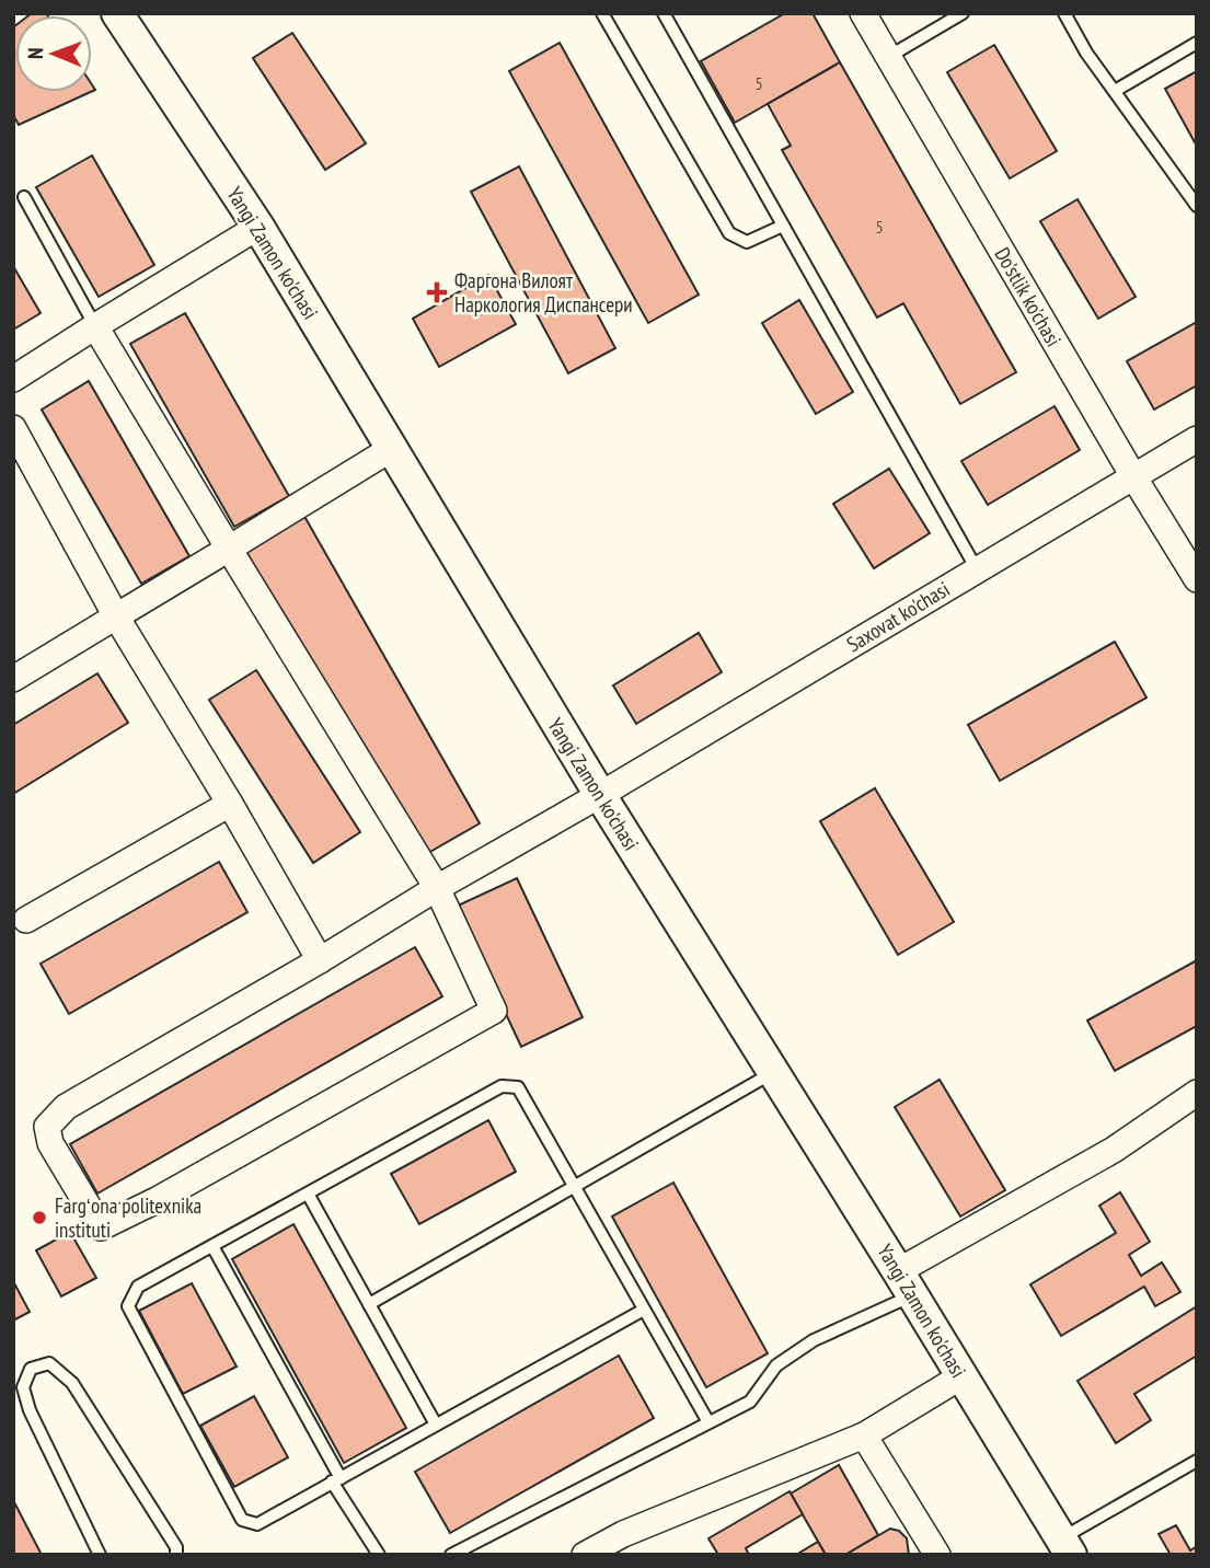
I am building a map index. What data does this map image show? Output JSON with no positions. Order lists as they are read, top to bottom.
{
  "streets": {
    "street": ["Yangi Zamon ko'chasi", "Do'stlik ko'chasi", "Saxovat ko'chasi"]
  },
  "crossings": [
    ["Yangi Zamon ko'chasi", "Saxovat ko'chasi"],
    ["Do'stlik ko'chasi", "Saxovat ko'chasi"]
  ],
  "places": {
    "health": ["Фаргона Вилоят Наркология Диспансери"],
    "other": ["Fargʻona politexnika instituti"]
  },
  "house_numbers": ["5", "5"],
  "north": "left"
}
